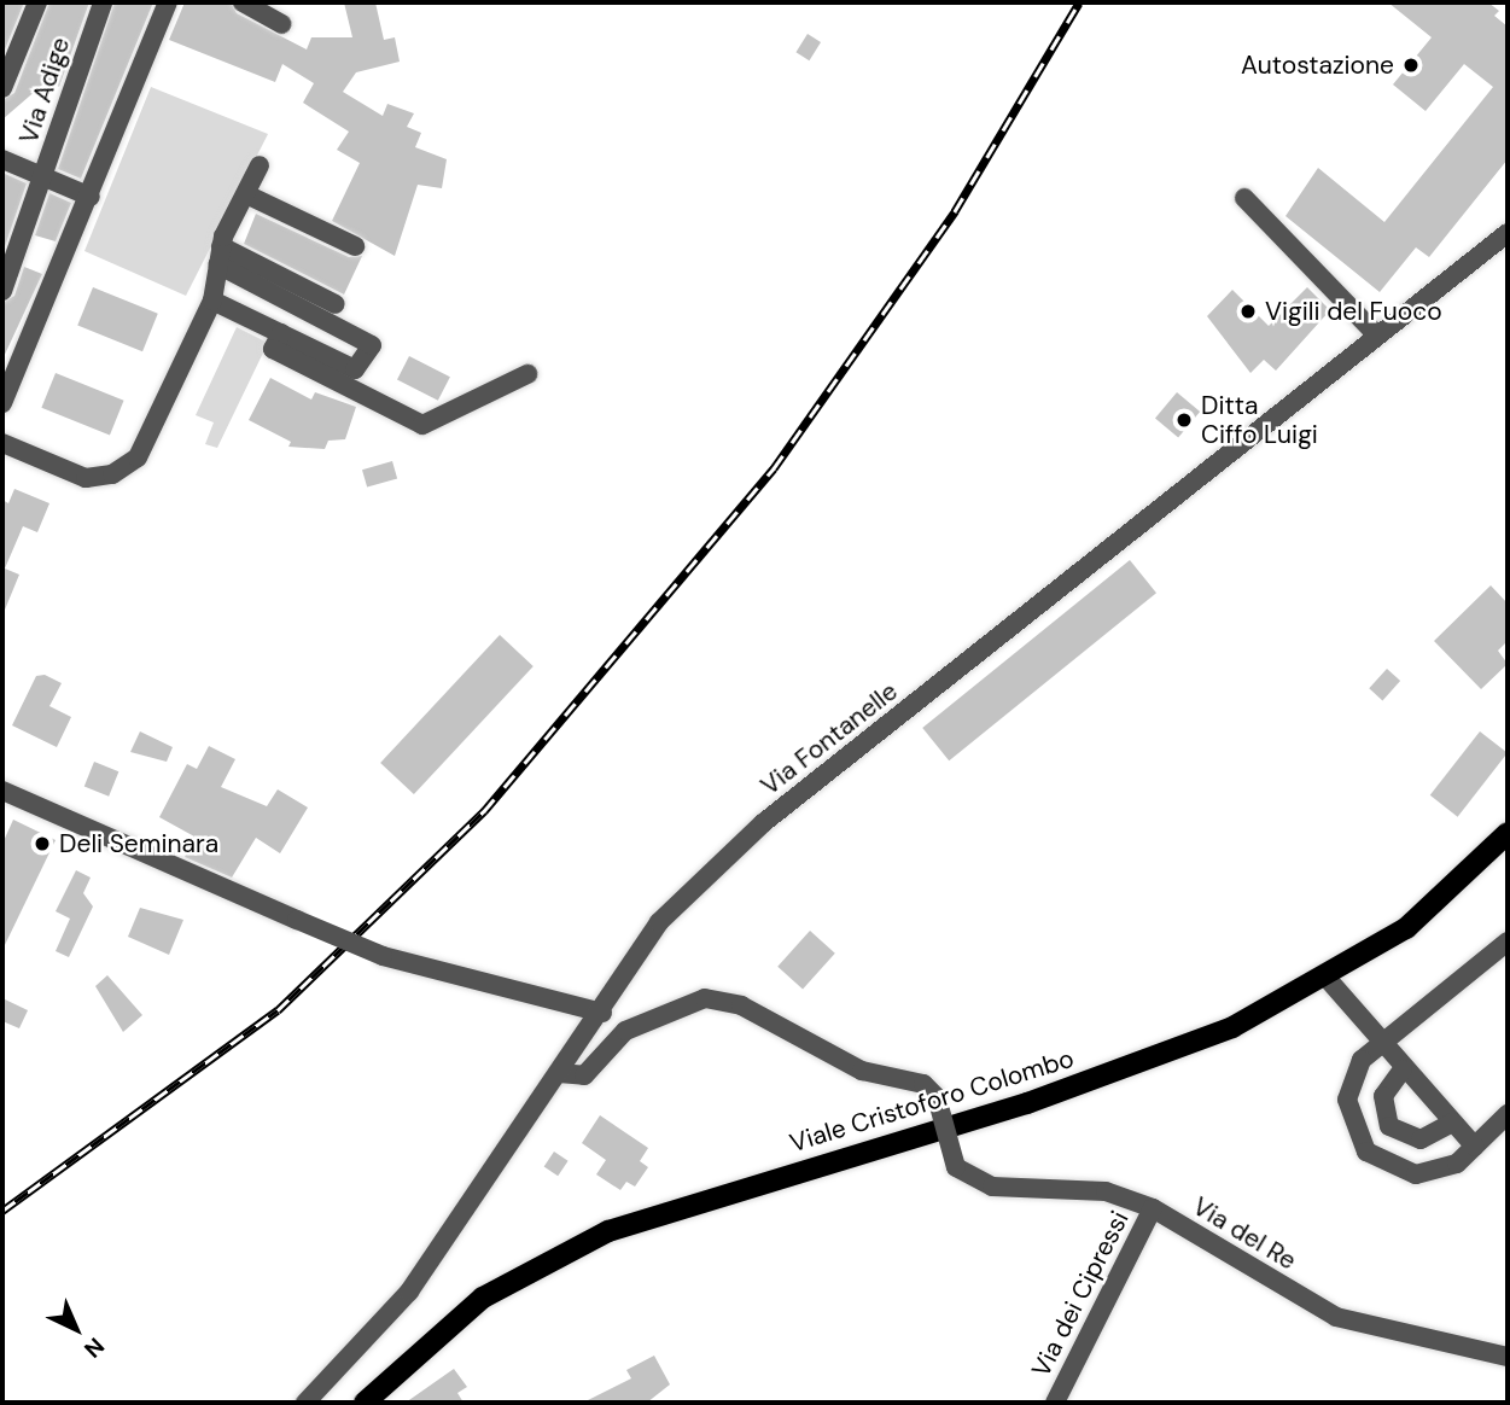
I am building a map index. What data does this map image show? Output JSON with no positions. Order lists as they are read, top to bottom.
{
  "streets": {
    "main road": ["Viale Cristoforo Colombo"],
    "street": [
      "Via Adige",
      "Via Fontanelle",
      "Via del Re",
      "Via dei Cipressi"
    ]
  },
  "crossings": [
    ["Via Fontanelle", "Via del Re"],
    ["Via del Re", "Via dei Cipressi"]
  ],
  "places": [
    "Autostazione",
    "Vigili del Fuoco",
    "Ditta Ciffo Luigi",
    "Deli Seminara"
  ],
  "north": "bottom right"
}
